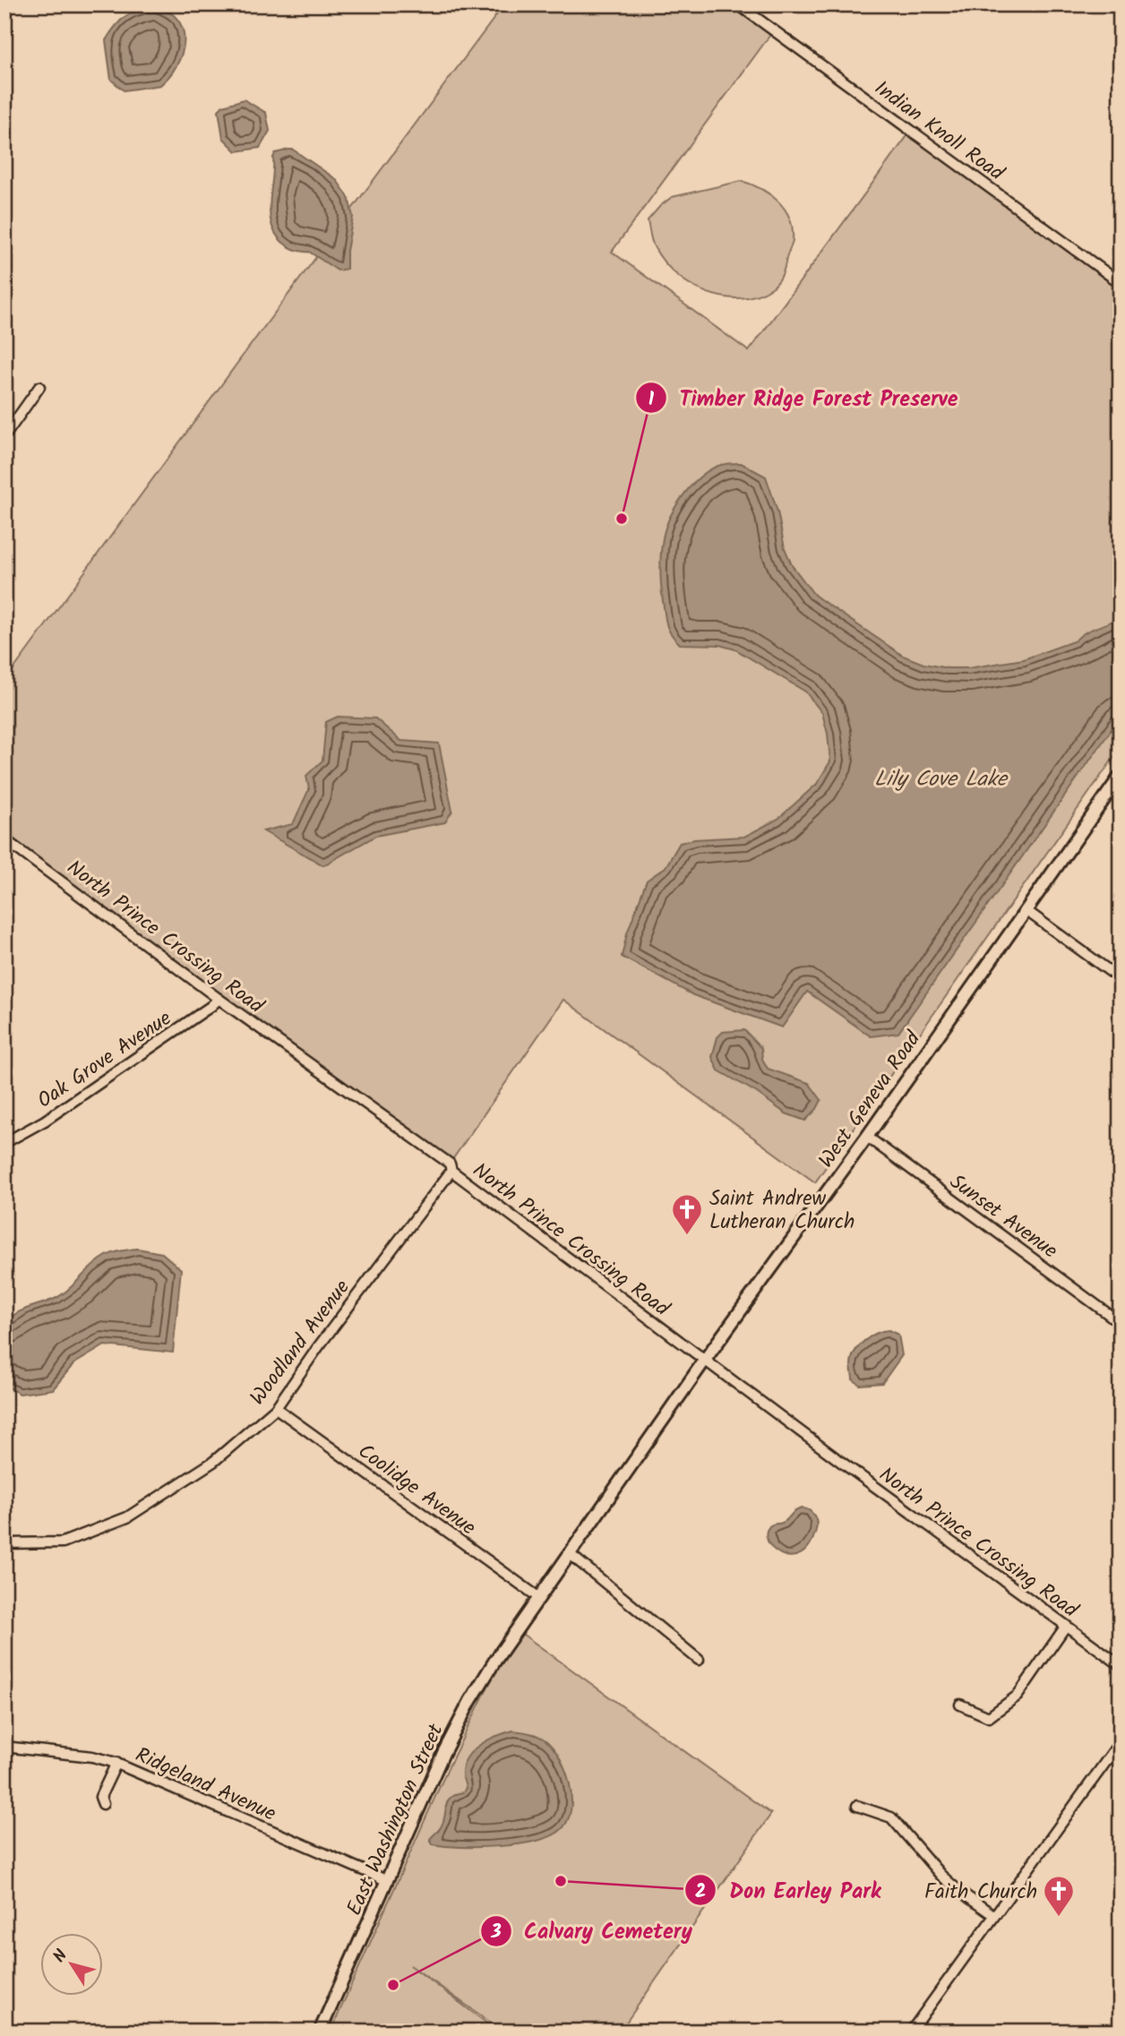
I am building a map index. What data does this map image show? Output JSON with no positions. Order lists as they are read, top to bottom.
{
  "streets": {
    "main road": ["West Geneva Road", "East Washington Street"],
    "street": [
      "Indian Knoll Road",
      "North Prince Crossing Road",
      "Oak Grove Avenue",
      "Sunset Avenue",
      "Woodland Avenue",
      "Coolidge Avenue",
      "Ridgeland Avenue"
    ]
  },
  "crossings": [
    ["North Prince Crossing Road", "Oak Grove Avenue"],
    ["North Prince Crossing Road", "West Geneva Road"],
    ["North Prince Crossing Road", "Woodland Avenue"],
    ["West Geneva Road", "Sunset Avenue"],
    ["West Geneva Road", "Coolidge Avenue"],
    ["West Geneva Road", "East Washington Street"],
    ["Woodland Avenue", "Coolidge Avenue"],
    ["Coolidge Avenue", "East Washington Street"],
    ["Ridgeland Avenue", "East Washington Street"]
  ],
  "water": ["Lily Cove Lake"],
  "places": {
    "other": ["Timber Ridge Forest Preserve", "Don Earley Park", "Calvary Cemetery"],
    "church": ["Saint Andrew Lutheran Church", "Faith Church"]
  },
  "north": "top left"
}
